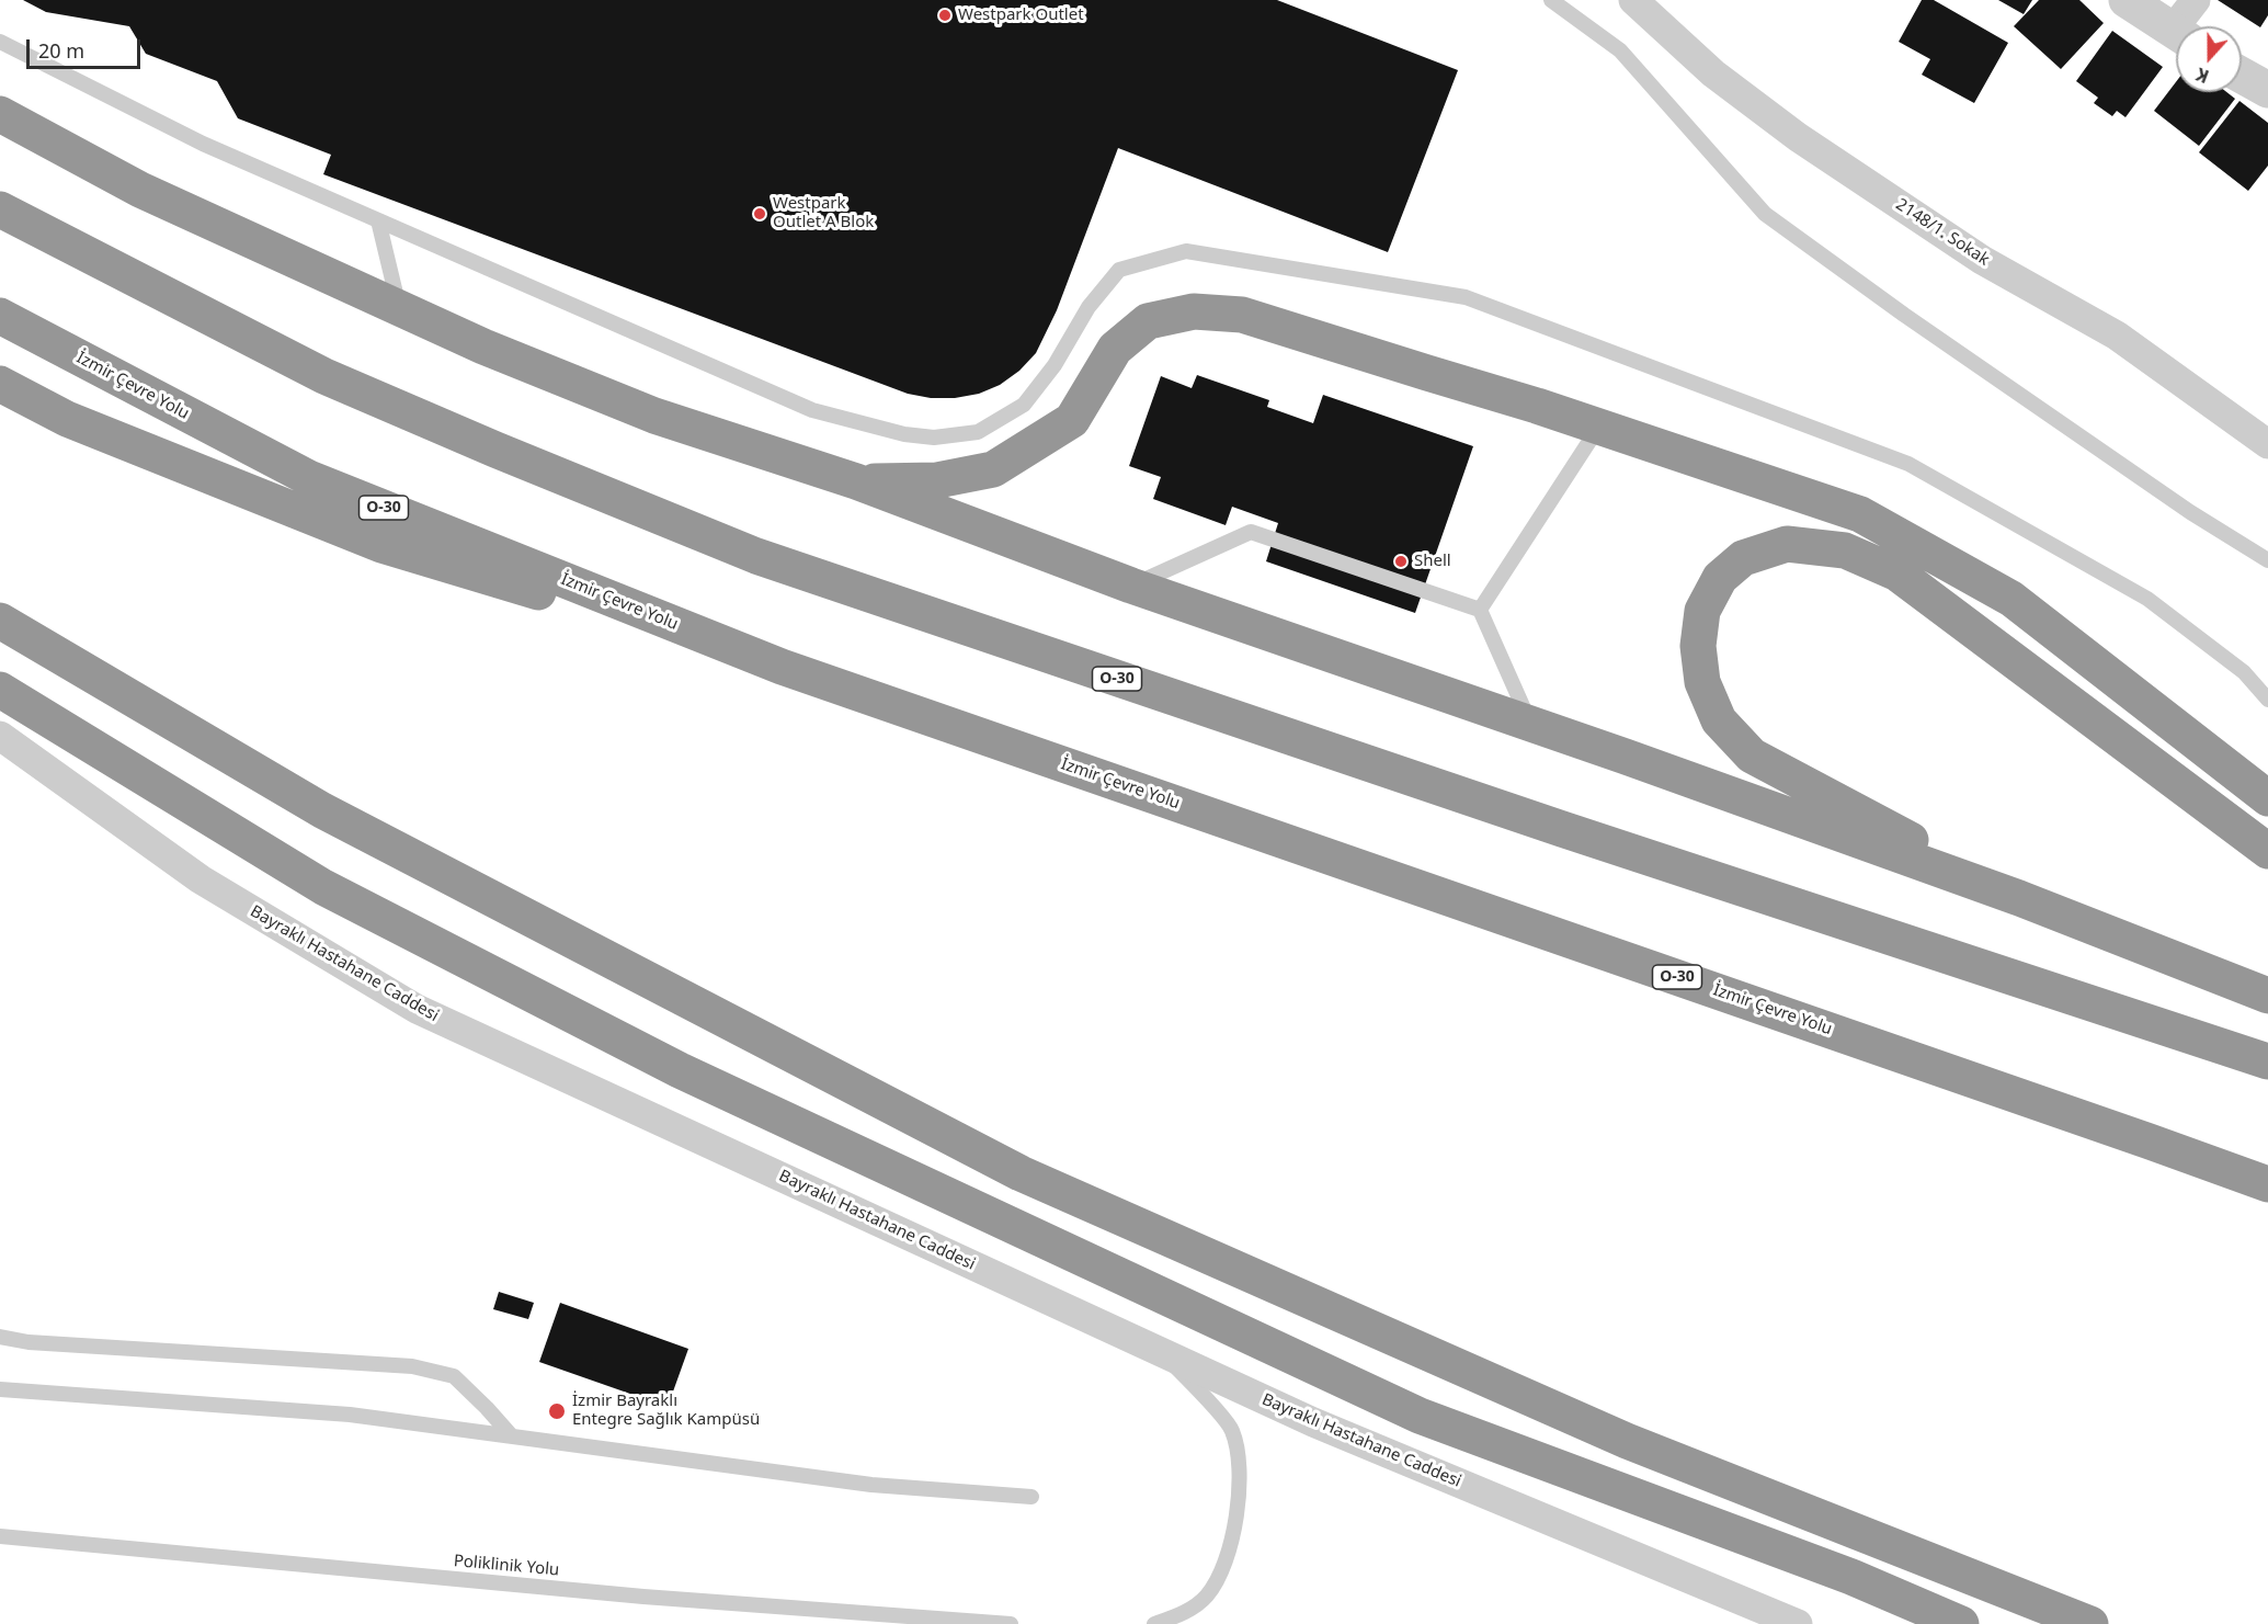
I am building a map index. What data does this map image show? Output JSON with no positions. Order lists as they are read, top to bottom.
{
  "streets": {
    "highway": ["İzmir Çevre Yolu", "O-30"],
    "street": ["2148/1. Sokak", "Bayraklı Hastahane Caddesi"],
    "lane": ["Poliklinik Yolu"]
  },
  "places": [
    "Westpark Outlet",
    "Westpark Outlet A Blok",
    "Shell",
    "İzmir Bayraklı Entegre Sağlık Kampüsü"
  ],
  "scale_bar": "20 m",
  "north": "bottom"
}
